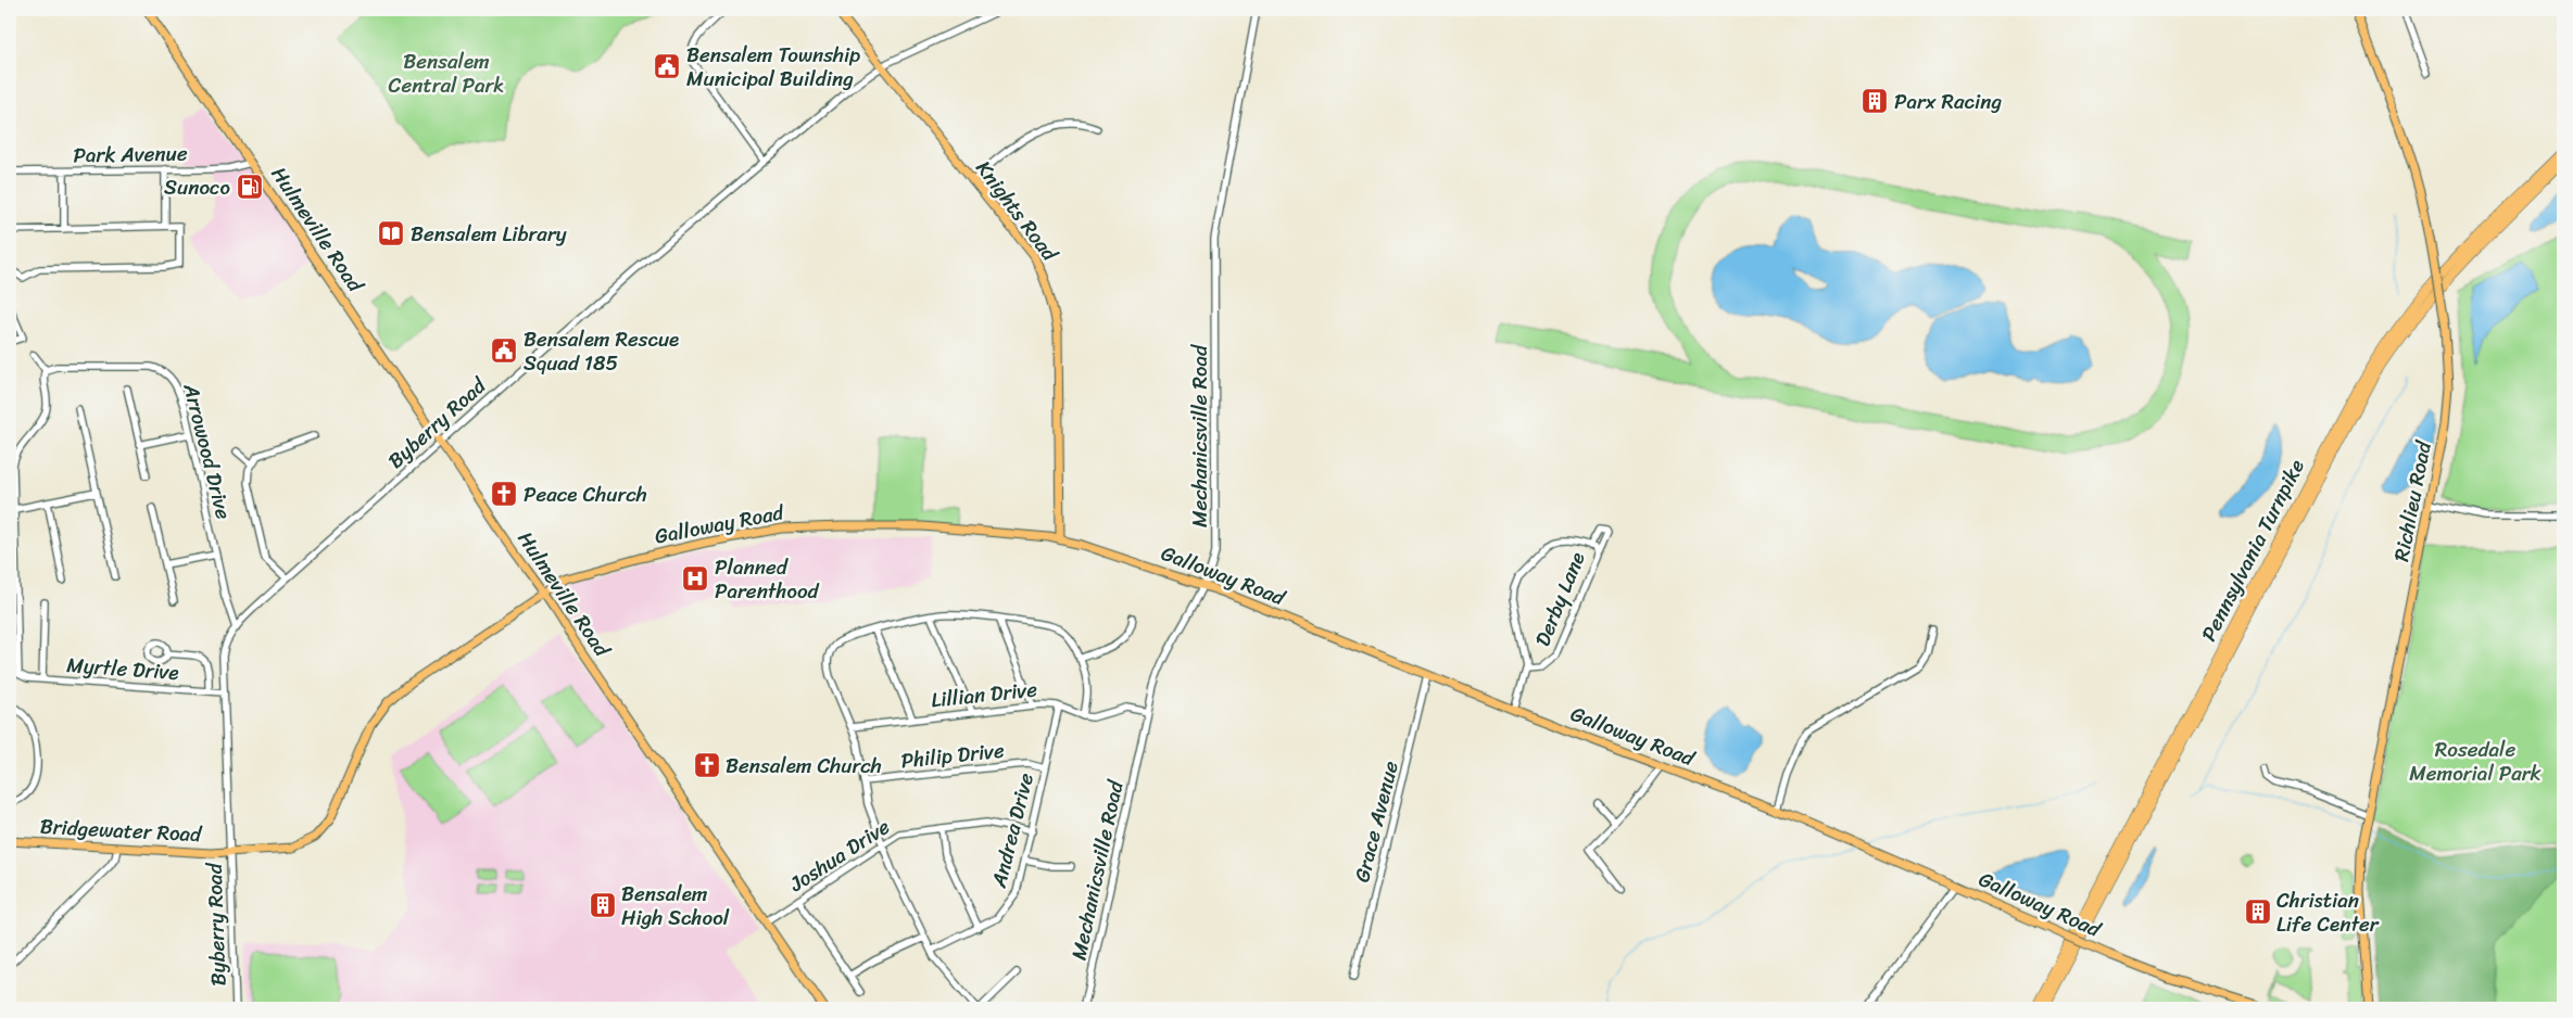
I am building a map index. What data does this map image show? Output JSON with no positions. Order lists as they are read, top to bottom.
{
  "streets": {
    "highway": ["Pennsylvania Turnpike"],
    "main road": [
      "Knights Road",
      "Hulmeville Road",
      "Richlieu Road",
      "Galloway Road",
      "Bridgewater Road"
    ],
    "street": [
      "Park Avenue",
      "Byberry Road",
      "Mechanicsville Road",
      "Arrowood Drive",
      "Derby Lane",
      "Myrtle Drive",
      "Lillian Drive",
      "Philip Drive",
      "Grace Avenue",
      "Andrea Drive",
      "Joshua Drive"
    ]
  },
  "crossings": [
    ["Park Avenue", "Hulmeville Road"],
    ["Knights Road", "Byberry Road"],
    ["Knights Road", "Galloway Road"],
    ["Hulmeville Road", "Byberry Road"],
    ["Hulmeville Road", "Galloway Road"],
    ["Hulmeville Road", "Joshua Drive"],
    ["Byberry Road", "Arrowood Drive"],
    ["Byberry Road", "Galloway Road"],
    ["Byberry Road", "Myrtle Drive"],
    ["Byberry Road", "Bridgewater Road"],
    ["Mechanicsville Road", "Galloway Road"],
    ["Galloway Road", "Derby Lane"],
    ["Galloway Road", "Grace Avenue"],
    ["Galloway Road", "Bridgewater Road"],
    ["Lillian Drive", "Andrea Drive"],
    ["Philip Drive", "Andrea Drive"],
    ["Andrea Drive", "Joshua Drive"]
  ],
  "parks": ["Bensalem Central Park", "Rosedale Memorial Park"],
  "places": {
    "public building": ["Bensalem Township Municipal Building", "Bensalem Rescue Squad 185"],
    "building": ["Parx Racing", "Bensalem High School", "Christian Life Center"],
    "fuel station": ["Sunoco"],
    "library": ["Bensalem Library"],
    "church": ["Peace Church", "Bensalem Church"],
    "hospital": ["Planned Parenthood"]
  }
}
